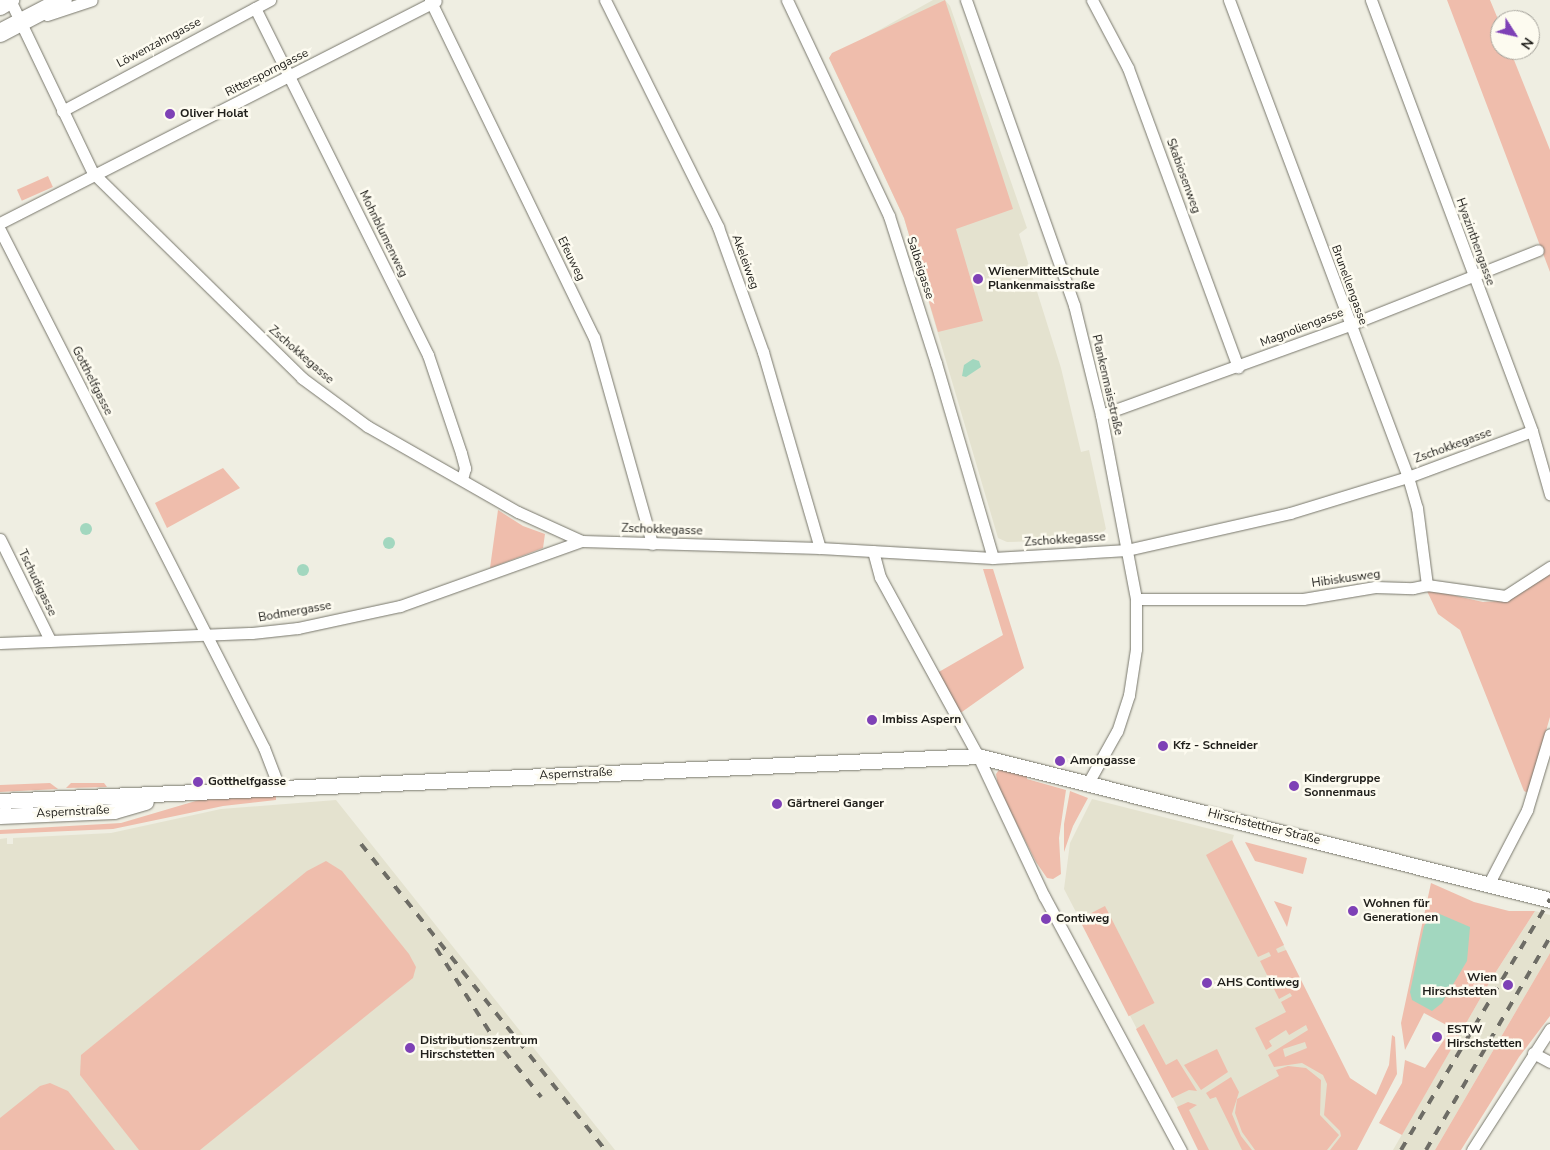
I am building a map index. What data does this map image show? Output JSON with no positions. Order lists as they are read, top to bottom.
{
  "streets": {
    "main road": ["Aspernstraße", "Hirschstettner Straße"],
    "street": [
      "Löwenzahngasse",
      "Rittersporngasse",
      "Skabiosenweg",
      "Mohnblumenweg",
      "Hyazinthengasse",
      "Efeuweg",
      "Akeleiweg",
      "Salbeigasse",
      "Brunellengasse",
      "Magnoliengasse",
      "Zschokkegasse",
      "Gotthelfgasse",
      "Plankenmaisstraße",
      "Hibiskusweg",
      "Tschudigasse",
      "Bodmergasse"
    ]
  },
  "crossings": [
    ["Löwenzahngasse", "Mohnblumenweg"],
    ["Löwenzahngasse", "Zschokkegasse"],
    ["Rittersporngasse", "Mohnblumenweg"],
    ["Rittersporngasse", "Efeuweg"],
    ["Rittersporngasse", "Zschokkegasse"],
    ["Skabiosenweg", "Magnoliengasse"],
    ["Mohnblumenweg", "Zschokkegasse"],
    ["Hyazinthengasse", "Magnoliengasse"],
    ["Hyazinthengasse", "Zschokkegasse"],
    ["Efeuweg", "Zschokkegasse"],
    ["Akeleiweg", "Zschokkegasse"],
    ["Salbeigasse", "Zschokkegasse"],
    ["Brunellengasse", "Magnoliengasse"],
    ["Brunellengasse", "Zschokkegasse"],
    ["Brunellengasse", "Hibiskusweg"],
    ["Magnoliengasse", "Plankenmaisstraße"],
    ["Zschokkegasse", "Plankenmaisstraße"],
    ["Zschokkegasse", "Bodmergasse"],
    ["Gotthelfgasse", "Bodmergasse"],
    ["Gotthelfgasse", "Aspernstraße"],
    ["Plankenmaisstraße", "Hibiskusweg"],
    ["Plankenmaisstraße", "Hirschstettner Straße"],
    ["Tschudigasse", "Bodmergasse"],
    ["Aspernstraße", "Hirschstettner Straße"]
  ],
  "places": [
    "Oliver Holat",
    "WienerMittelSchule Plankenmaisstraße",
    "Imbiss Aspern",
    "Kfz - Schneider",
    "Amongasse",
    "Gotthelfgasse",
    "Kindergruppe Sonnenmaus",
    "Gärtnerei Ganger",
    "Wohnen für Generationen",
    "Contiweg",
    "AHS Contiweg",
    "Wien Hirschstetten",
    "ESTW Hirschstetten",
    "Distributionszentrum Hirschstetten"
  ],
  "north": "bottom right"
}
